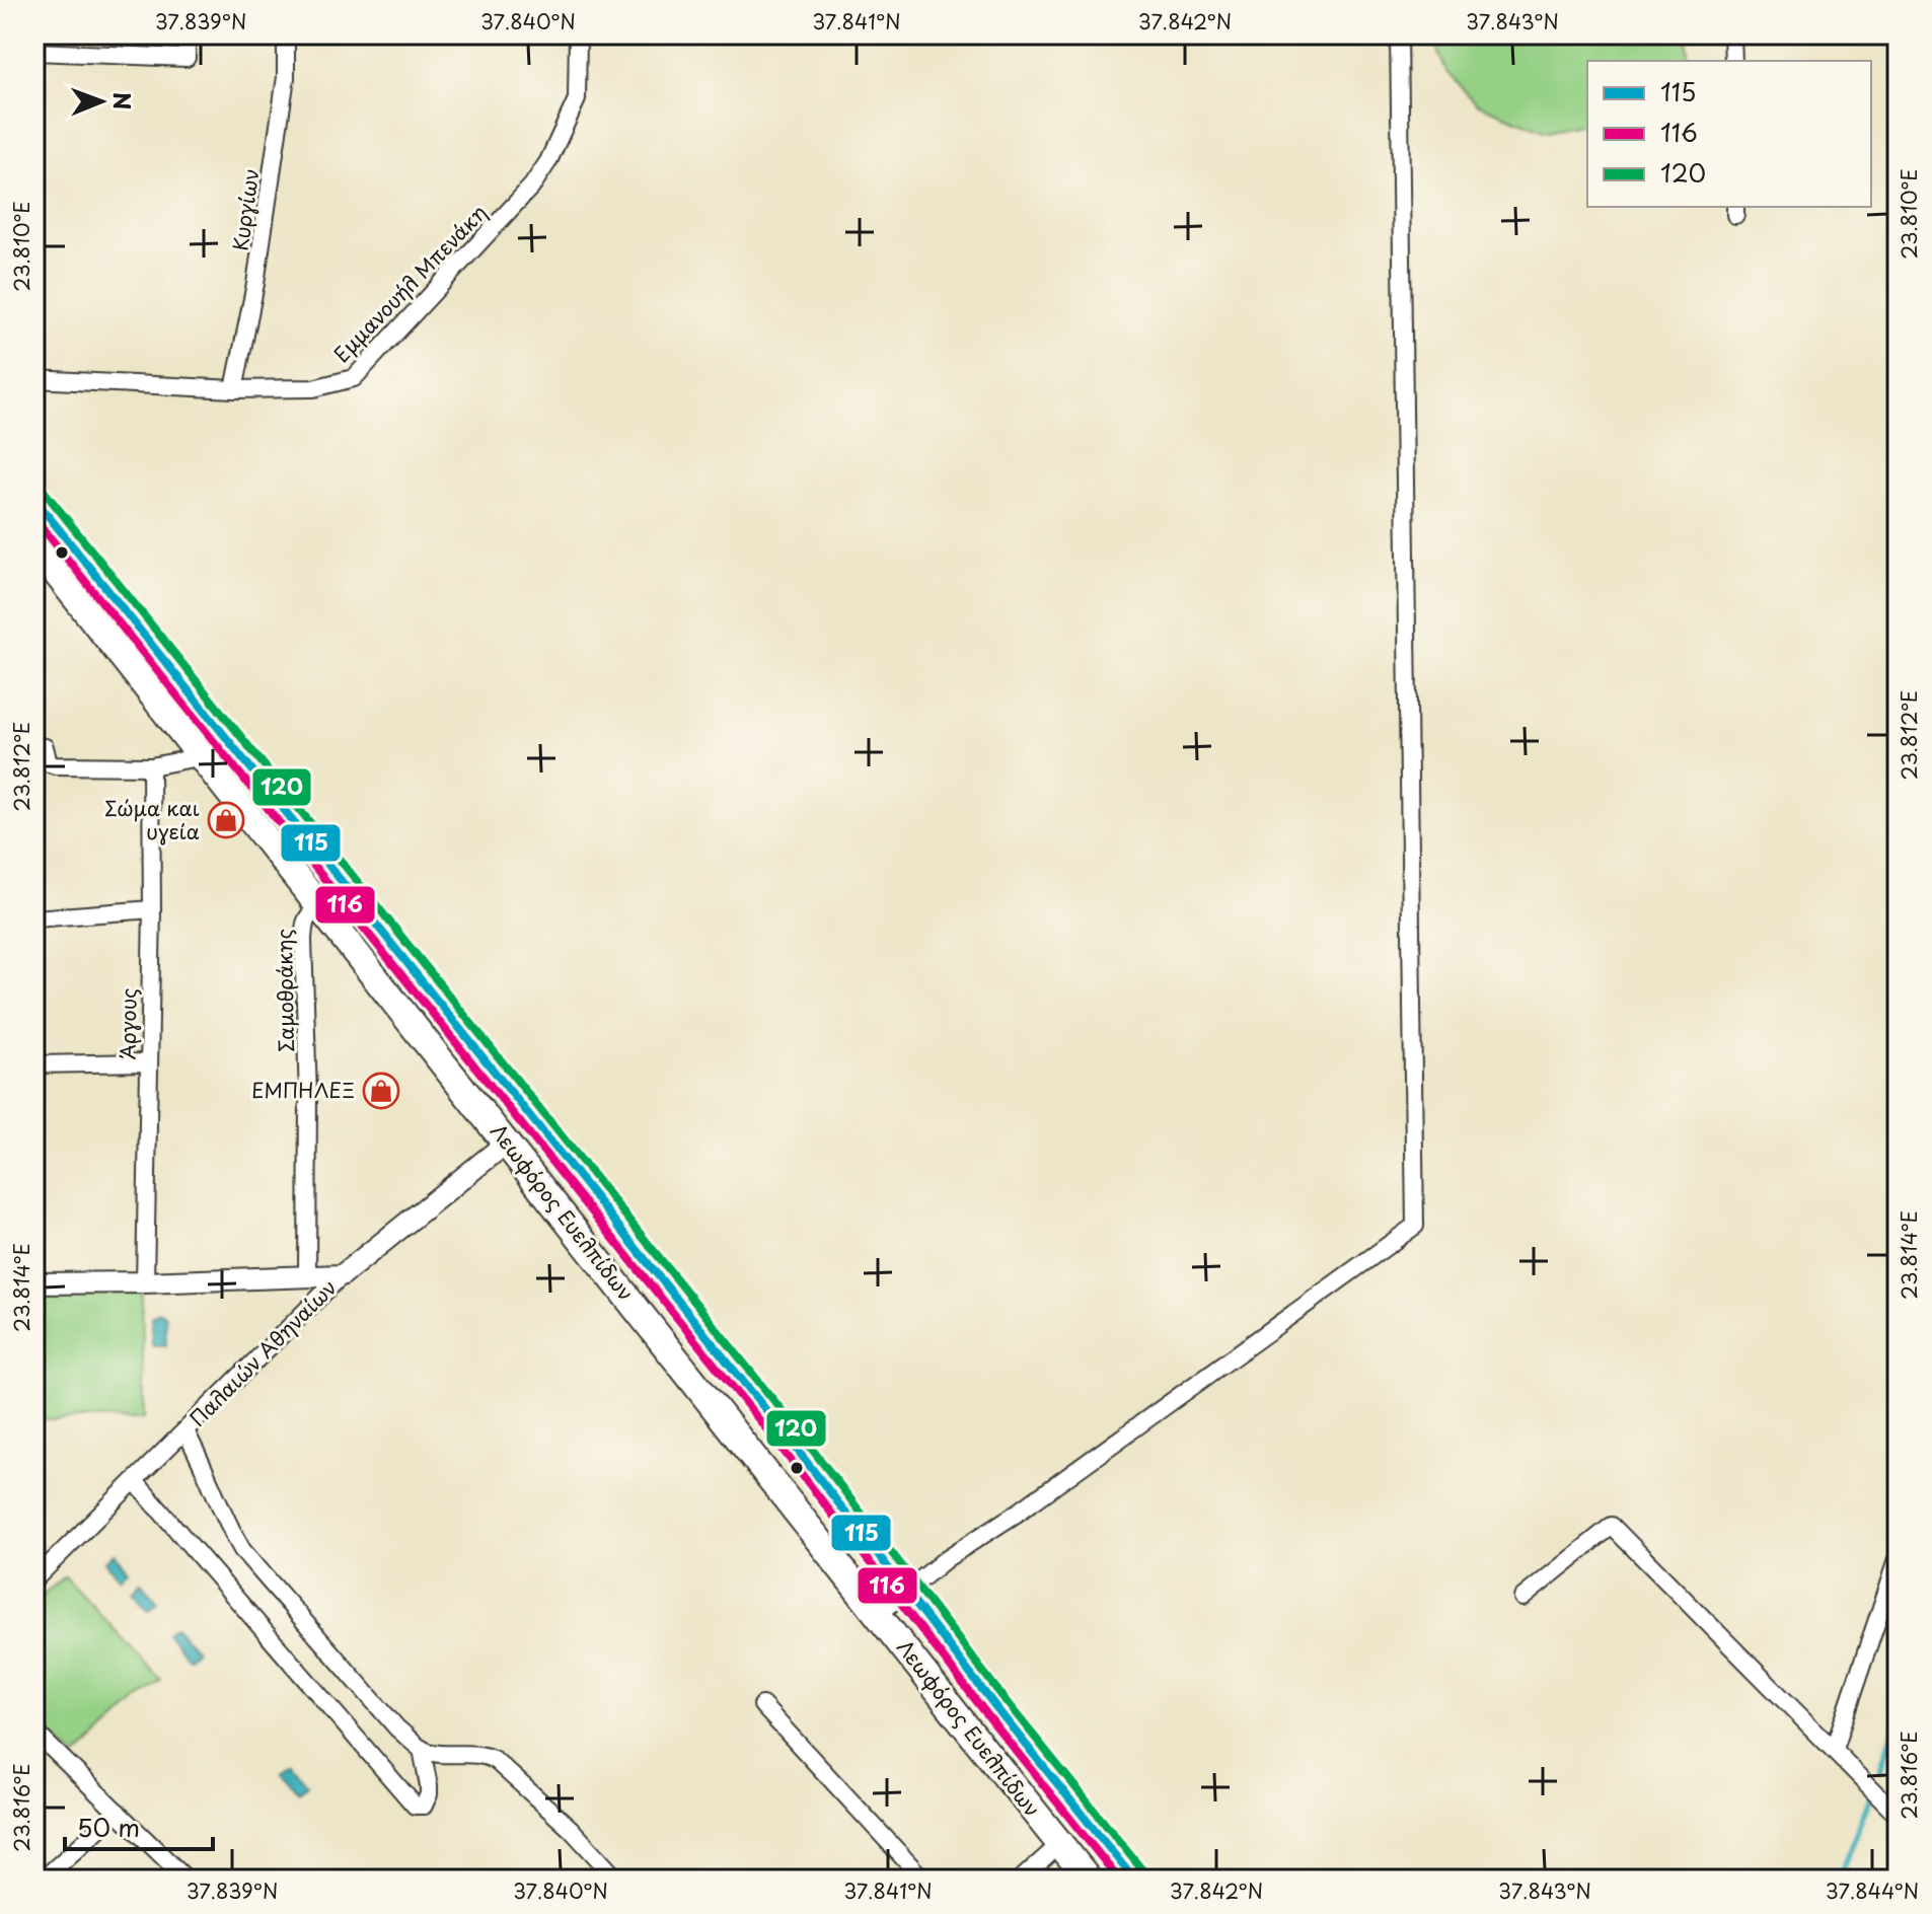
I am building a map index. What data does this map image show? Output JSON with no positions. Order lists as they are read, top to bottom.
{
  "streets": {
    "main road": ["Λεωφόρος Ευελπίδων"],
    "street": [
      "Κυργίων",
      "Εμμανουήλ Μπενάκη",
      "Σαμοθράκης",
      "Άργους",
      "Παλαιών Αθηναίων"
    ]
  },
  "crossings": [
    ["Κυργίων", "Εμμανουήλ Μπενάκη"],
    ["Σαμοθράκης", "Λεωφόρος Ευελπίδων"],
    ["Λεωφόρος Ευελπίδων", "Παλαιών Αθηναίων"]
  ],
  "places": {
    "shop": ["Σώμα και υγεία", "ΕΜΠΗΛΕΞ"]
  },
  "lines": ["transit line 120", "transit line 115", "transit line 116"],
  "legend": ["115", "116", "120"],
  "scale_bar": "50 m",
  "north": "right",
  "coordinates": [
    "37.839°N",
    "37.840°N",
    "37.841°N",
    "37.842°N",
    "37.843°N",
    "23.810°E",
    "23.812°E",
    "23.814°E",
    "23.816°E",
    "37.844°N"
  ]
}
